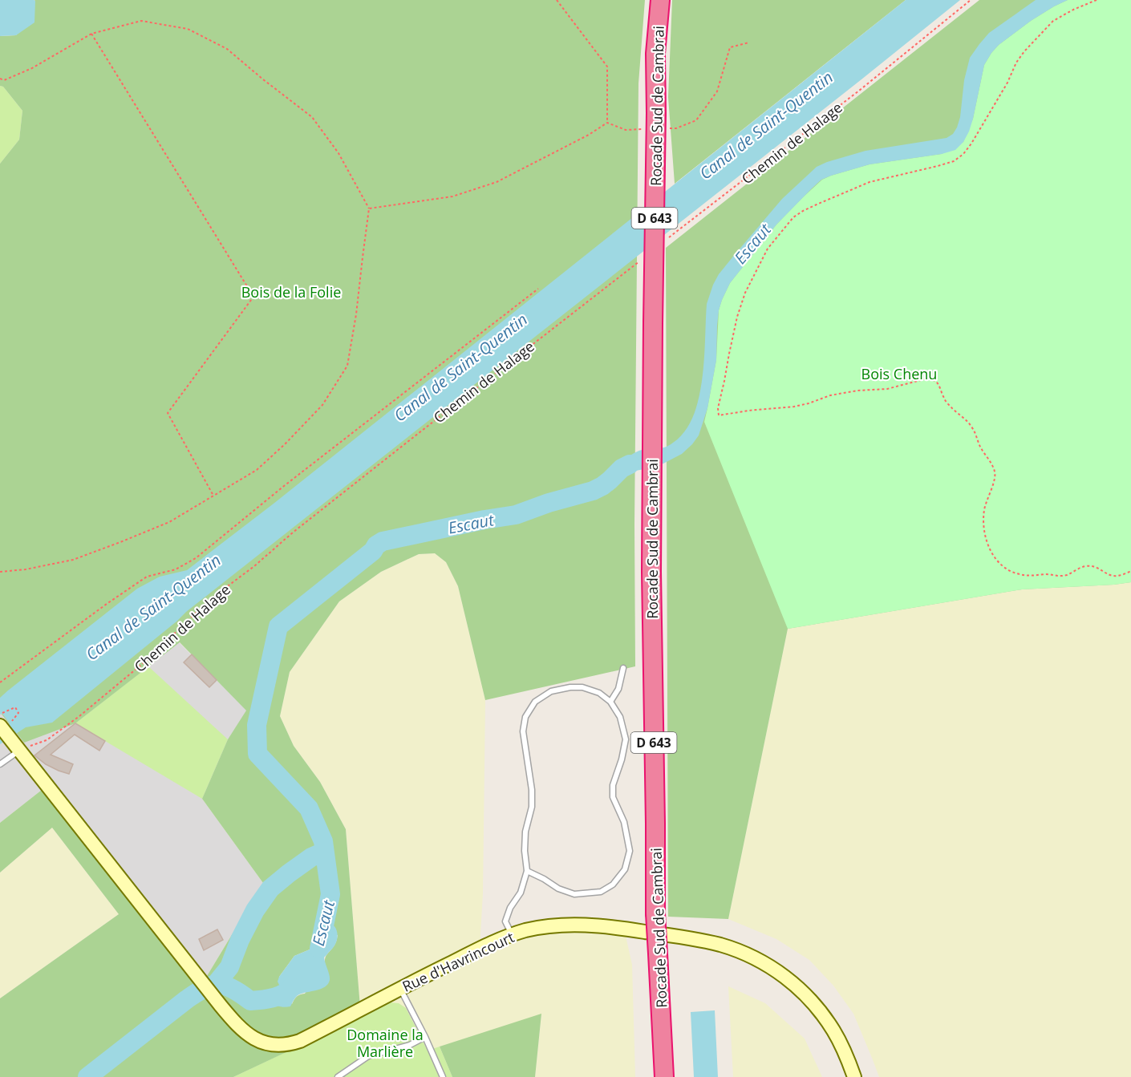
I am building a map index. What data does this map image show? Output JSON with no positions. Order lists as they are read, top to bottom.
{
  "streets": {
    "highway": ["Rocade Sud de Cambrai", "D 643"],
    "street": ["Rue d'Havrincourt"],
    "path": ["Chemin de Halage"]
  },
  "crossings": [
    ["Chemin de Halage", "Rue d'Havrincourt"]
  ],
  "water": ["Canal de Saint-Quentin", "Escaut"],
  "parks": ["Bois de la Folie", "Bois Chenu", "Domaine la Marlière"]
}
